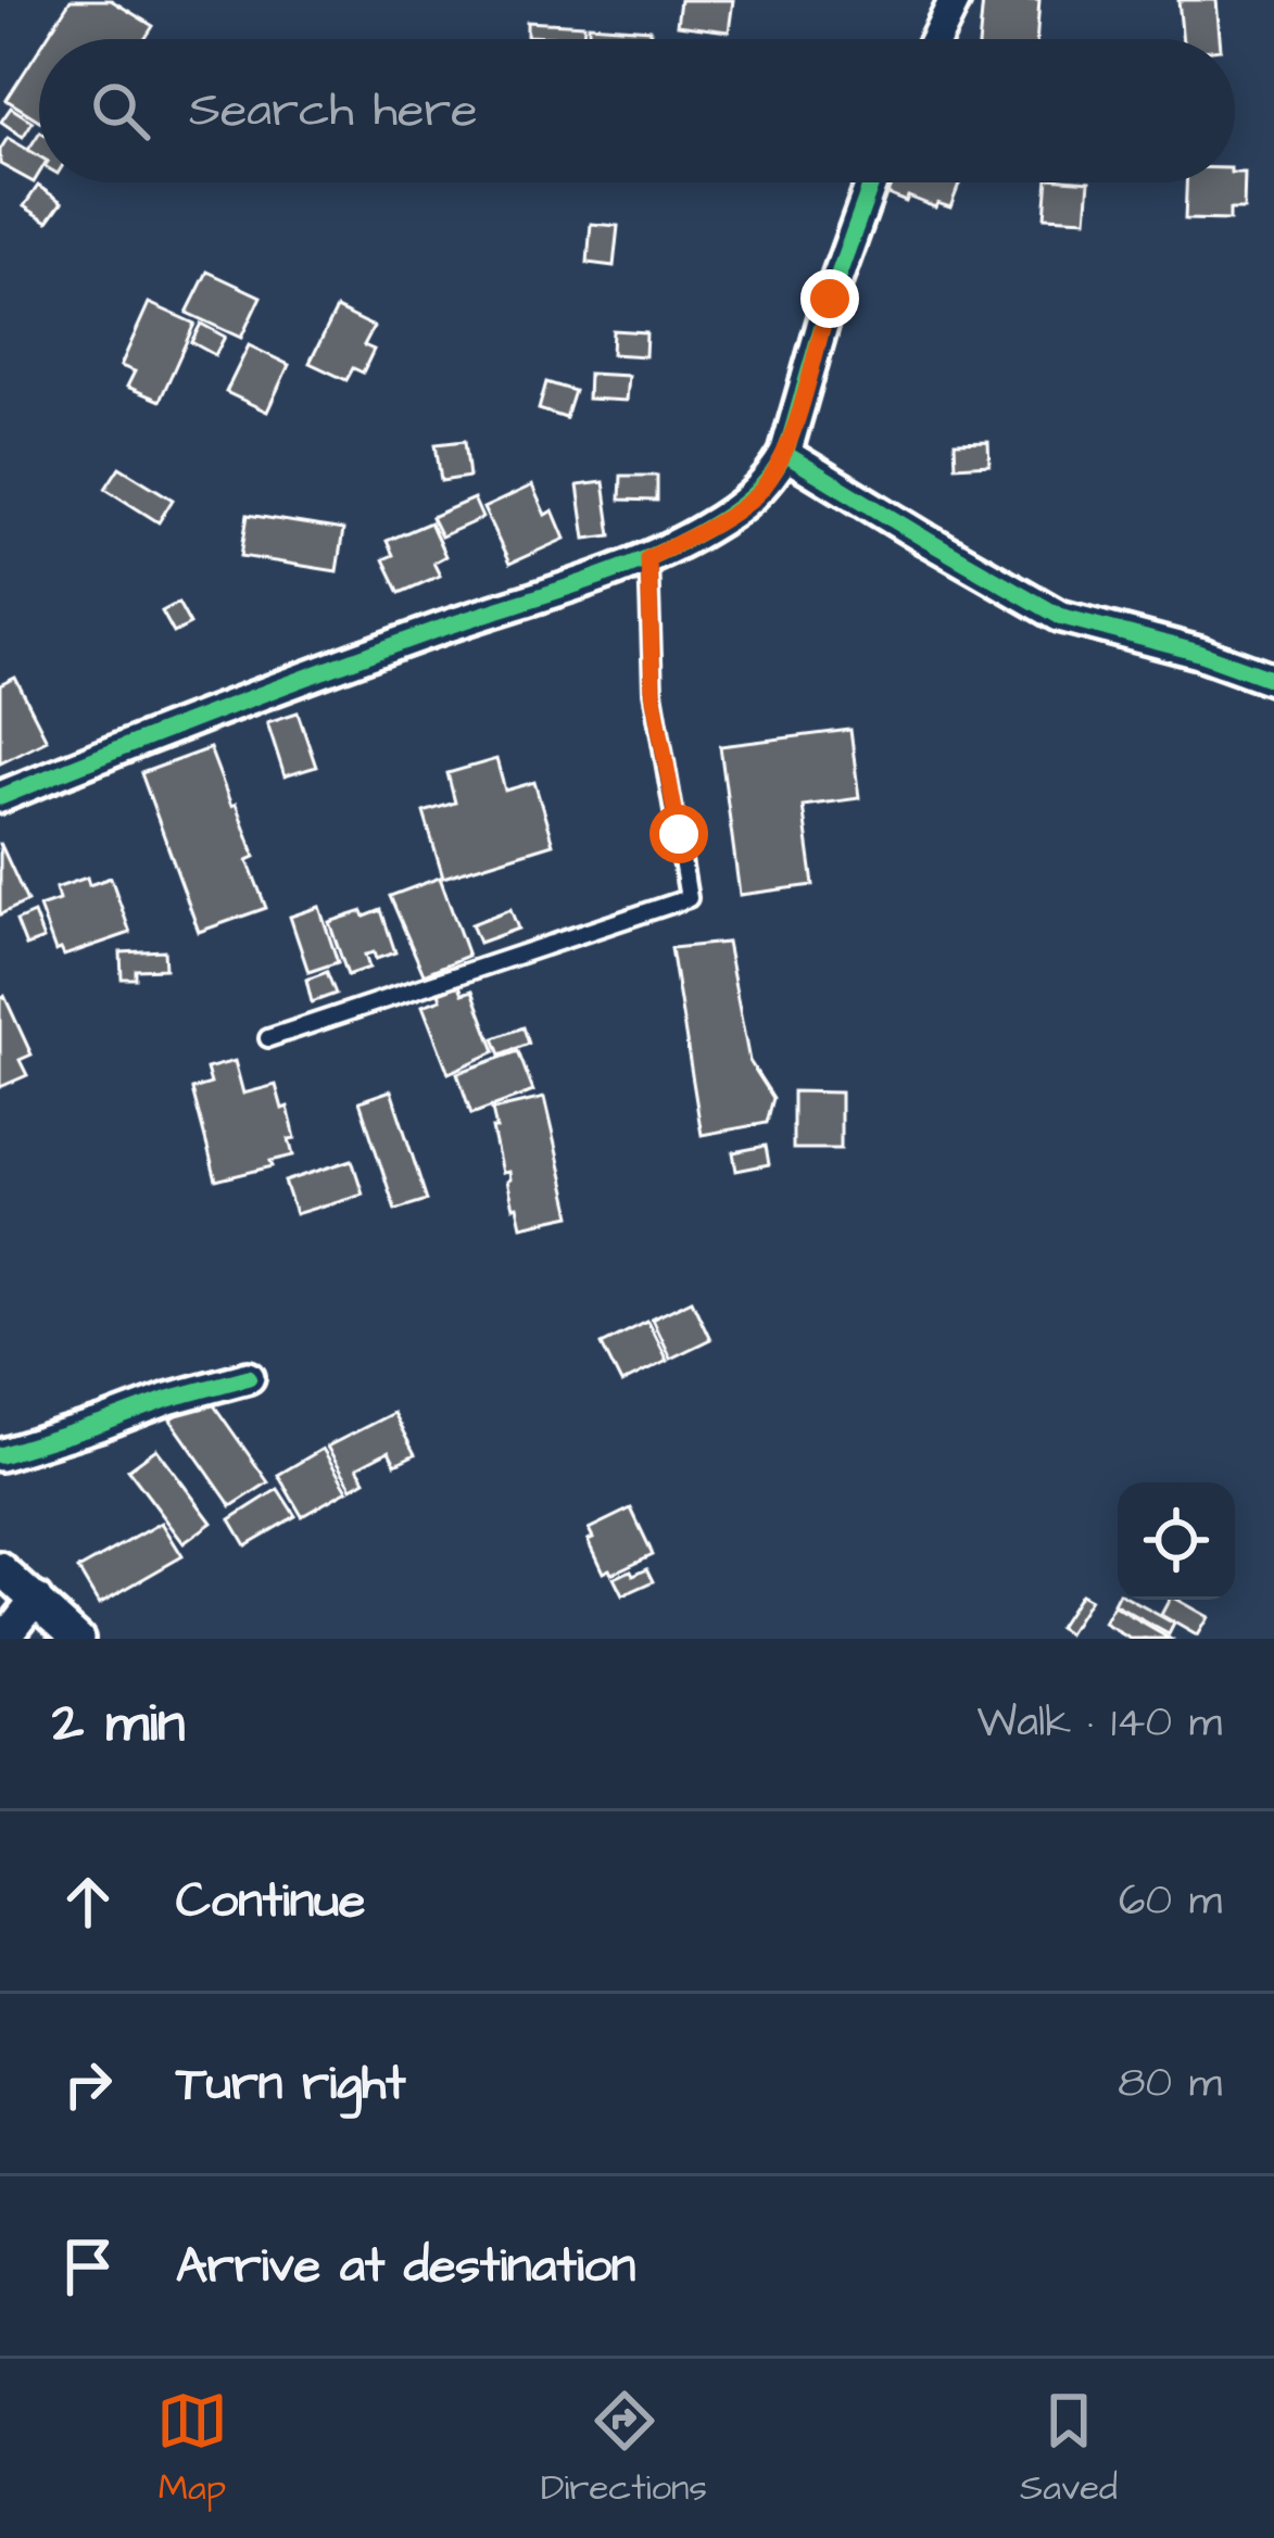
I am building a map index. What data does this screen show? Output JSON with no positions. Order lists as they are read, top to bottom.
{
  "page": {
    "search": "Search here",
    "heading": ["2 min", "Walk · 140 m"],
    "list": [
      ["Continue", "60 m"],
      ["Turn right", "80 m"],
      "Arrive at destination"
    ],
    "nav": ["Map", "Directions", "Saved"]
  }
}
